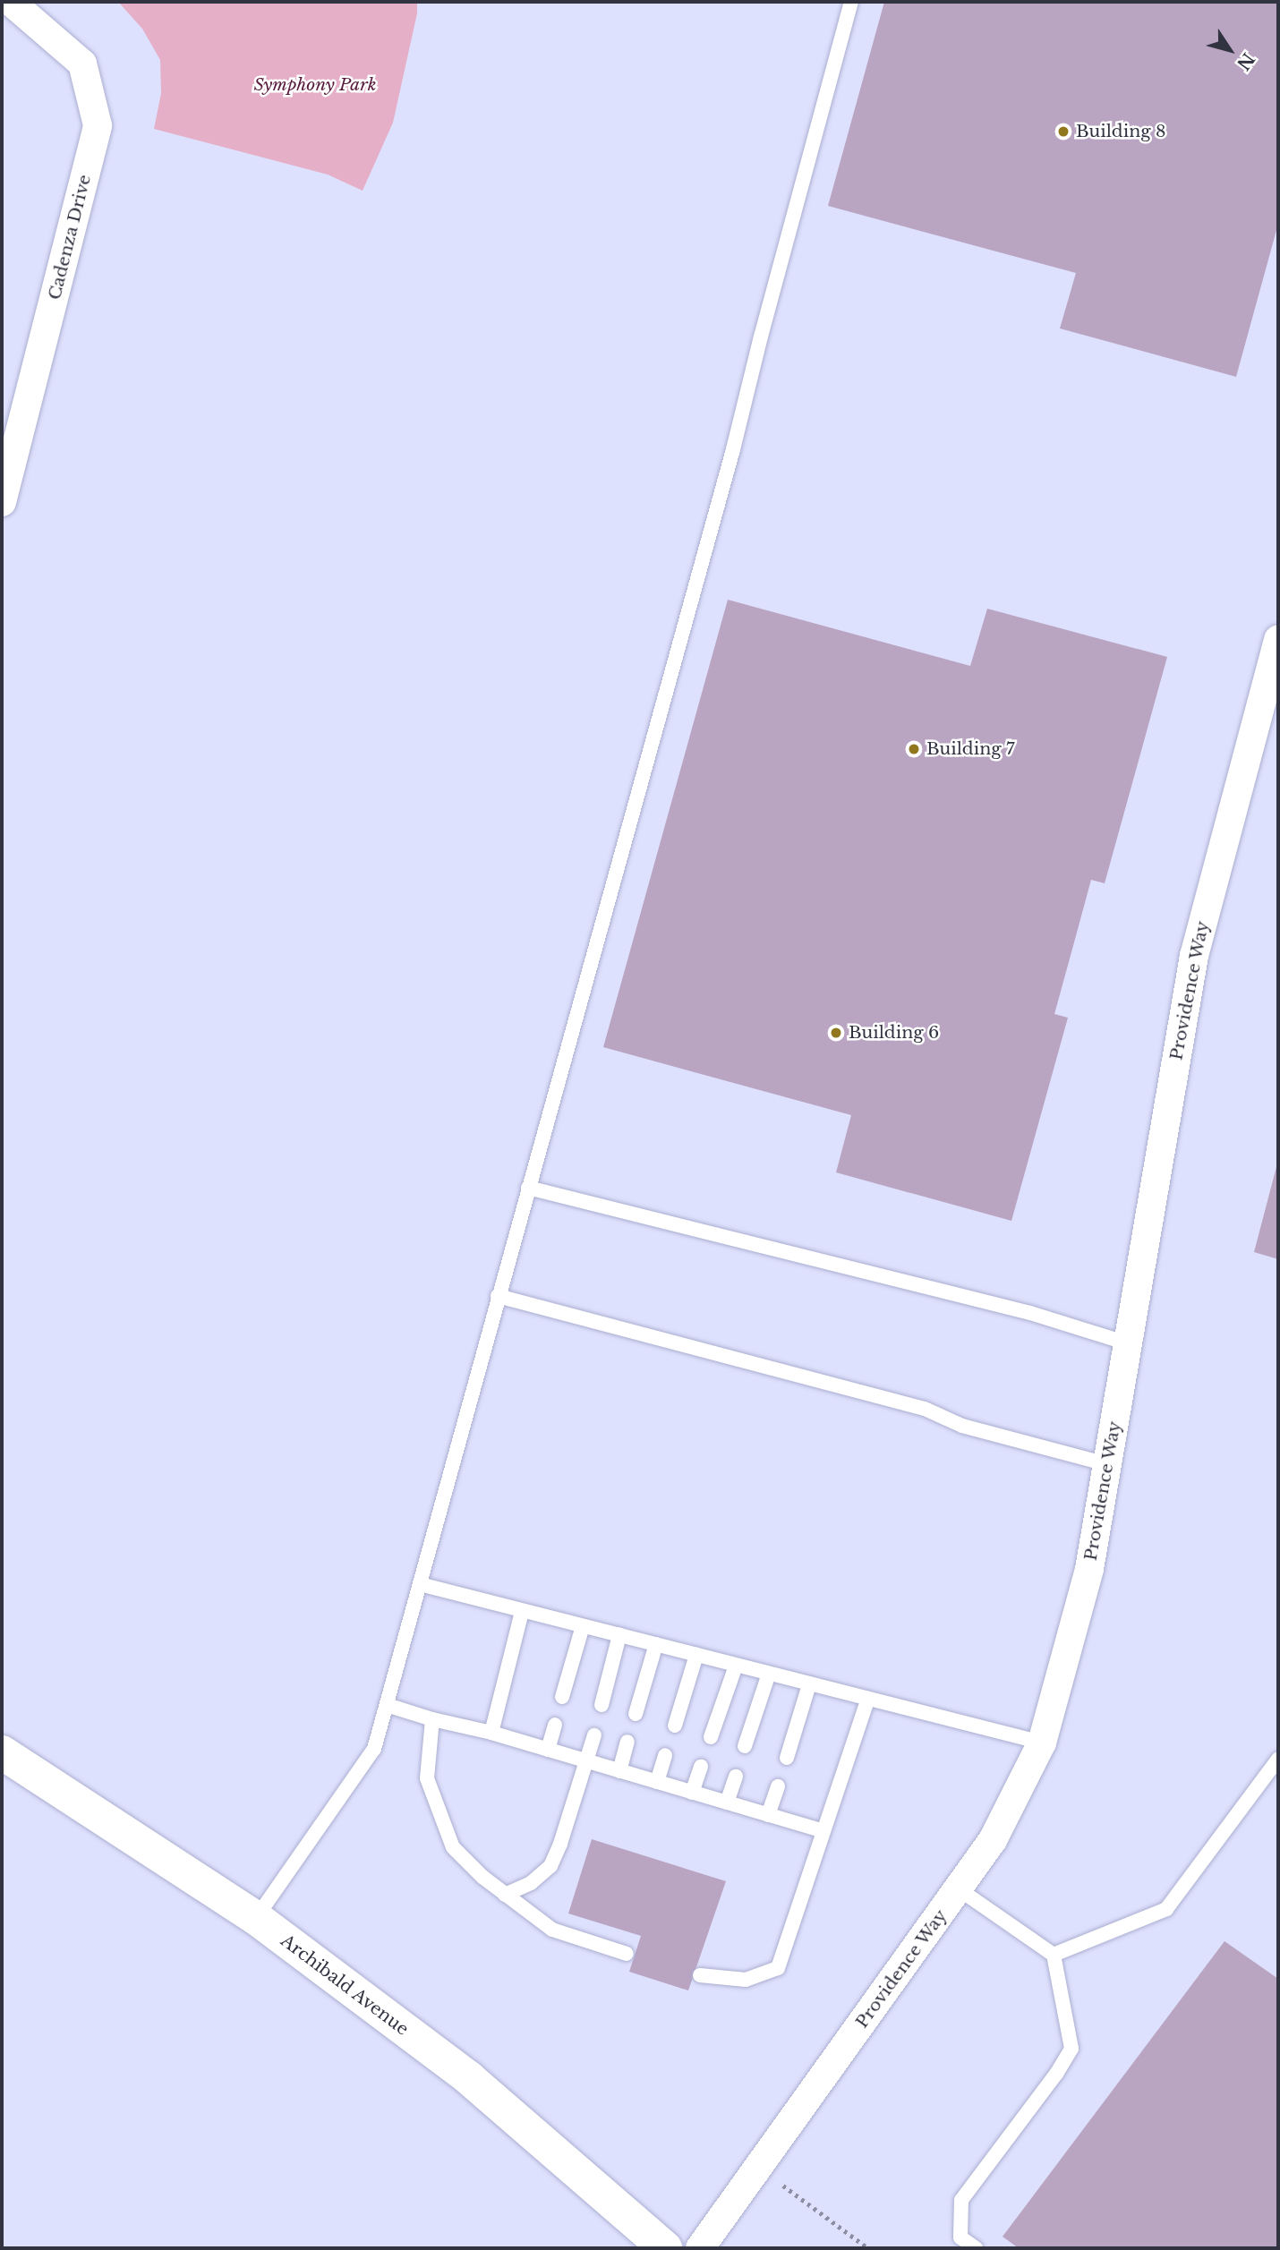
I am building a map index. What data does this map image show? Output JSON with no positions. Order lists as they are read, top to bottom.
{
  "streets": {
    "main road": ["Archibald Avenue"],
    "street": ["Cadenza Drive", "Providence Way"]
  },
  "parks": ["Symphony Park"],
  "places": ["Building 8", "Building 7", "Building 6"],
  "north": "bottom right"
}
